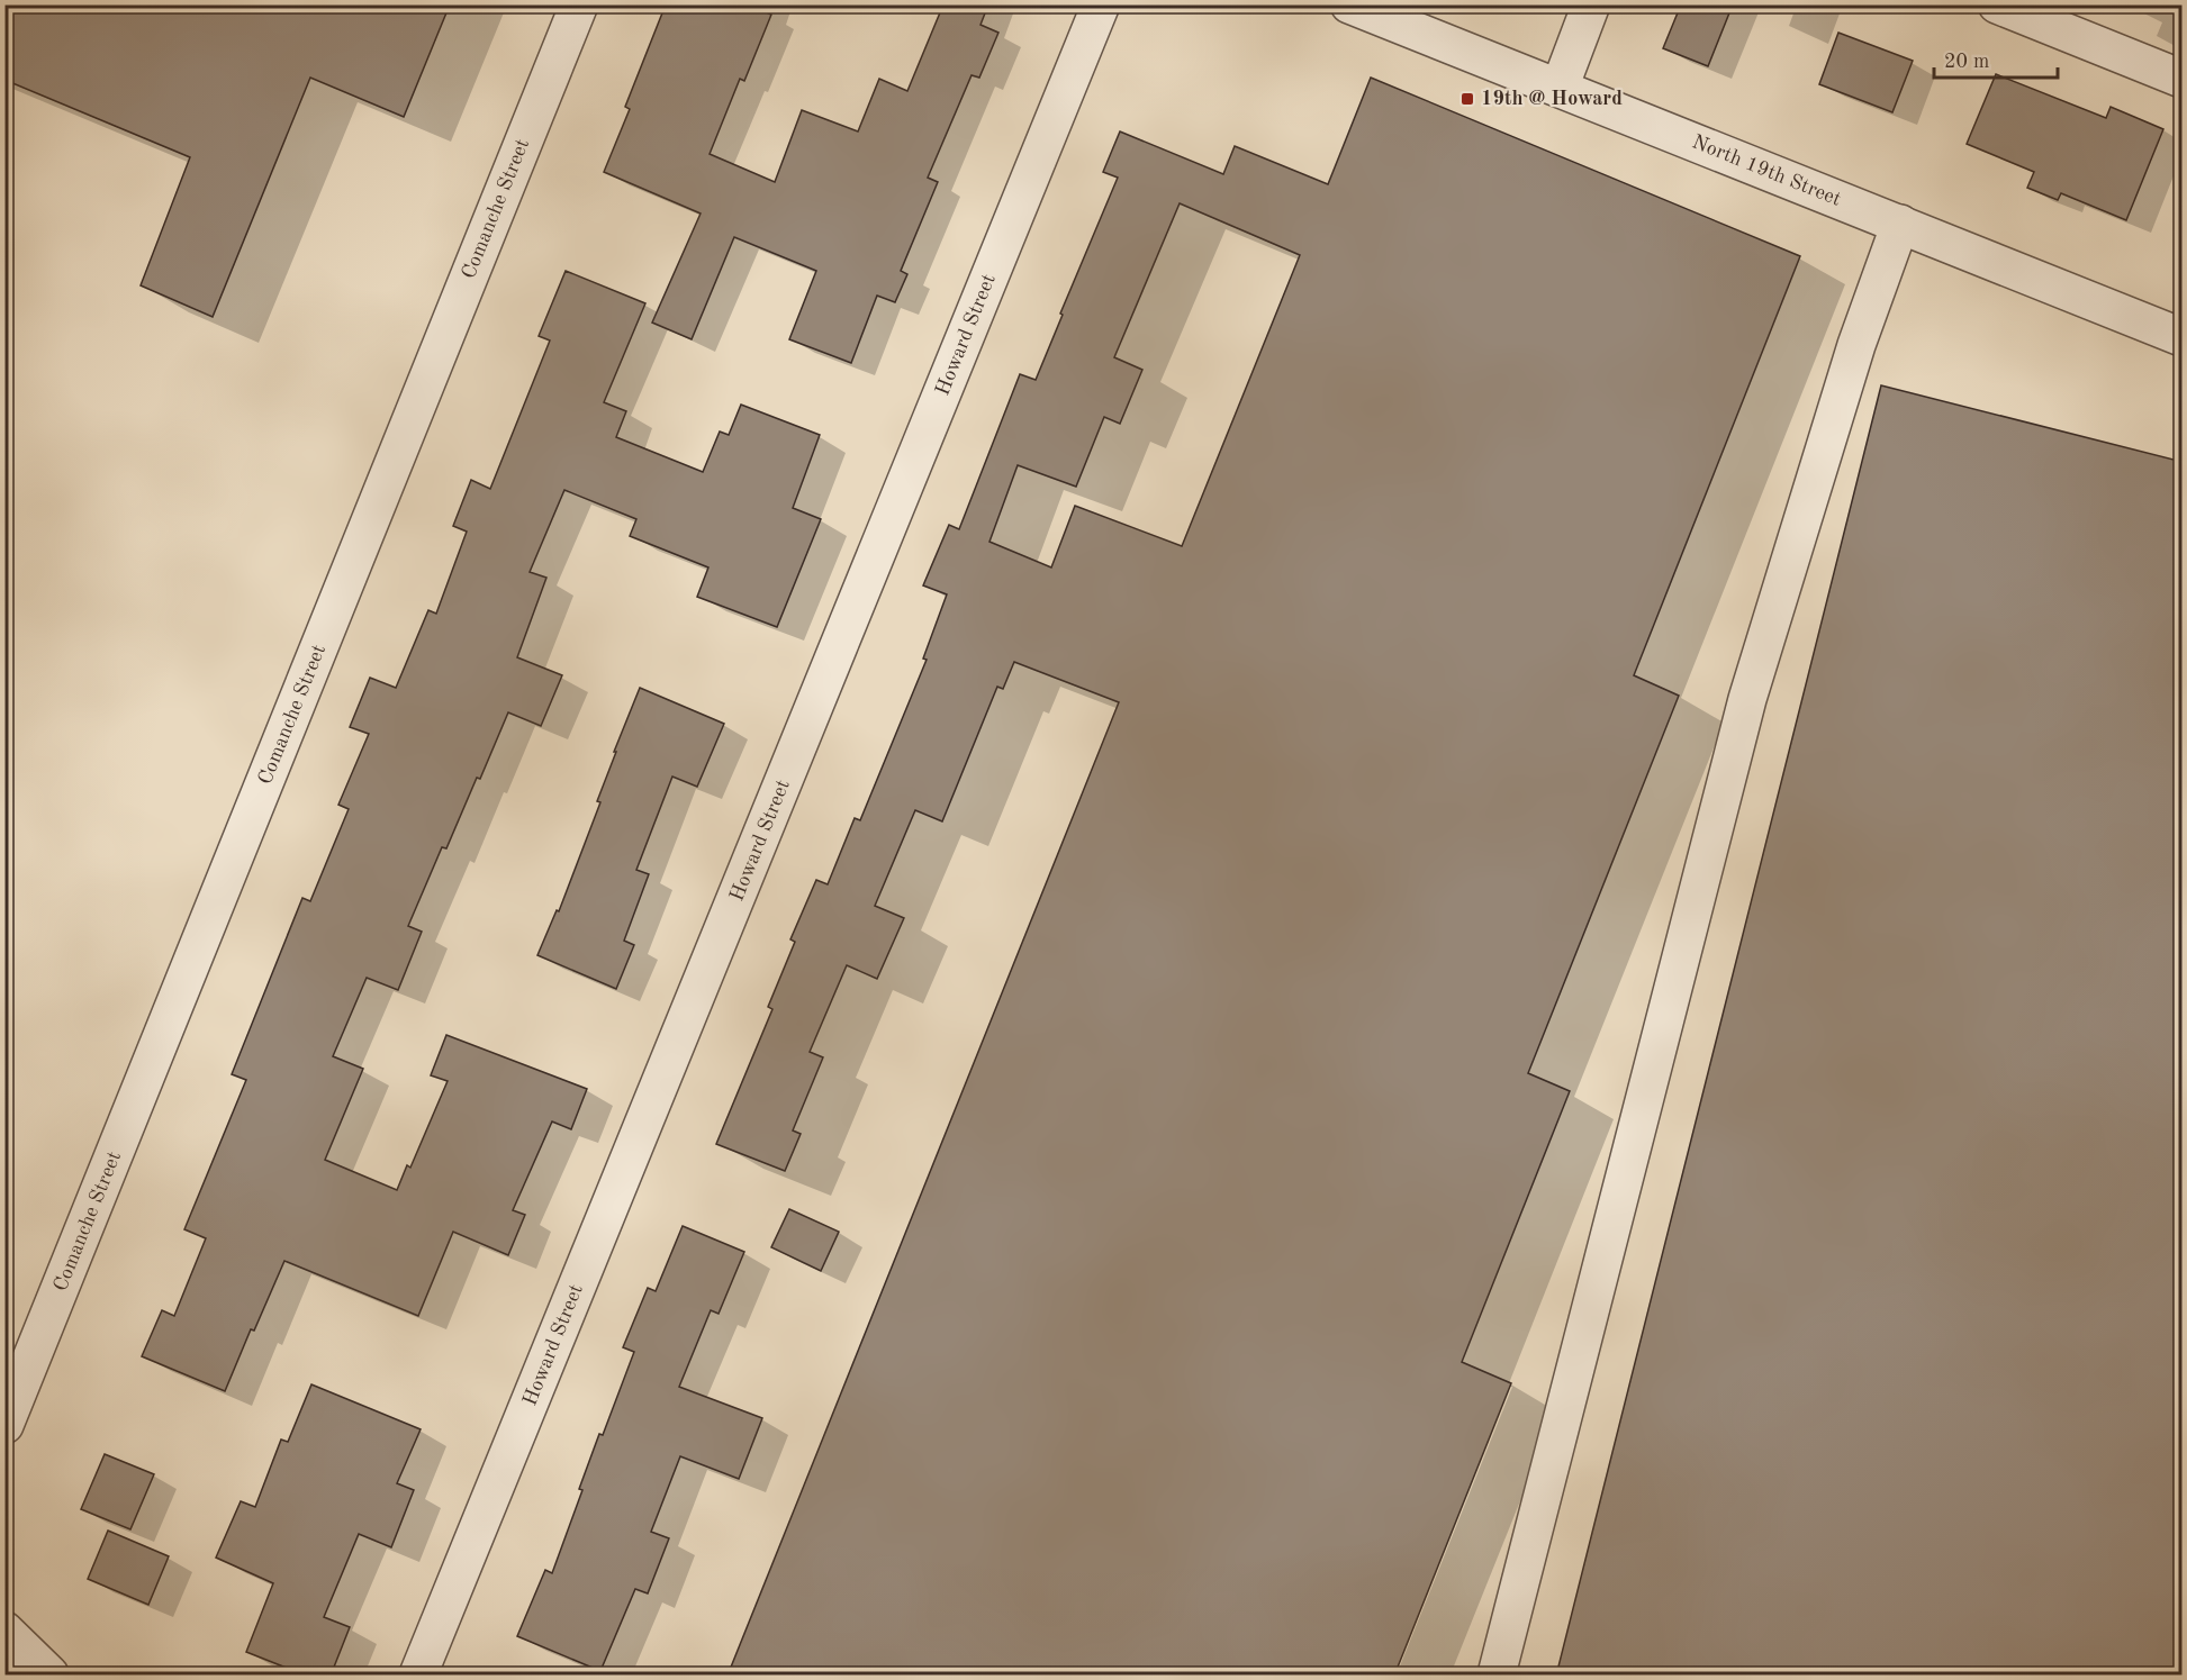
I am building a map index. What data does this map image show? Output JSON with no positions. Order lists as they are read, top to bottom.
{
  "streets": {
    "street": ["North 19th Street", "Comanche Street", "Howard Street"]
  },
  "places": {
    "transit": ["19th @ Howard"]
  },
  "scale_bar": "20 m"
}
